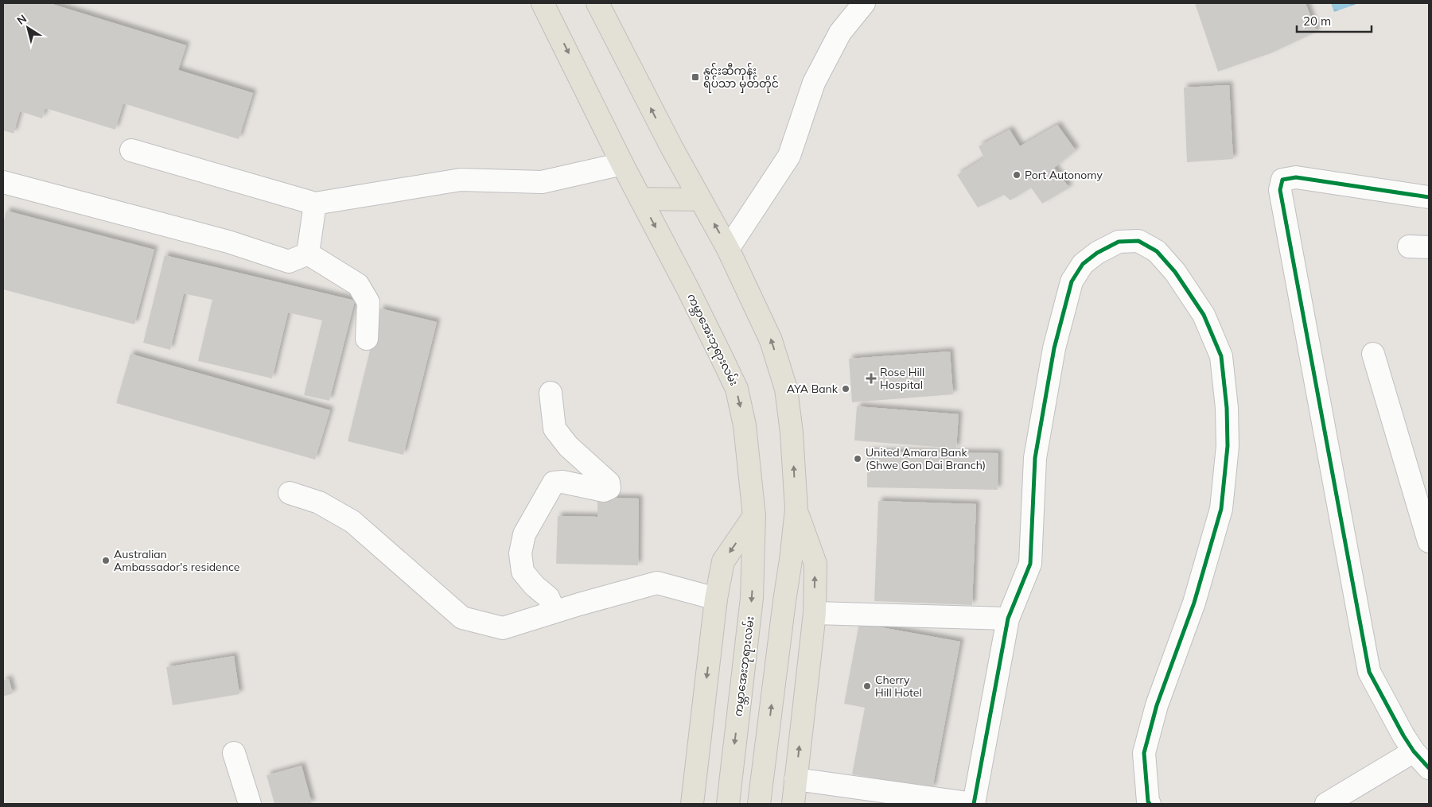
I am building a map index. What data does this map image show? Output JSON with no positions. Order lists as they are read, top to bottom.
{
  "streets": {
    "main road": ["ကမ္ဘာအေးဘုရားလမ်း"]
  },
  "places": {
    "transit": ["နှင်းဆီကုန်း ရိပ်သာ မှတ်တိုင်"],
    "other": [
      "Port Autonomy",
      "AYA Bank",
      "United Amara Bank (Shwe Gon Dai Branch)",
      "Australian Ambassador's residence",
      "Cherry Hill Hotel"
    ],
    "health": ["Rose Hill Hospital"]
  },
  "scale_bar": "20 m",
  "north": "top left"
}
